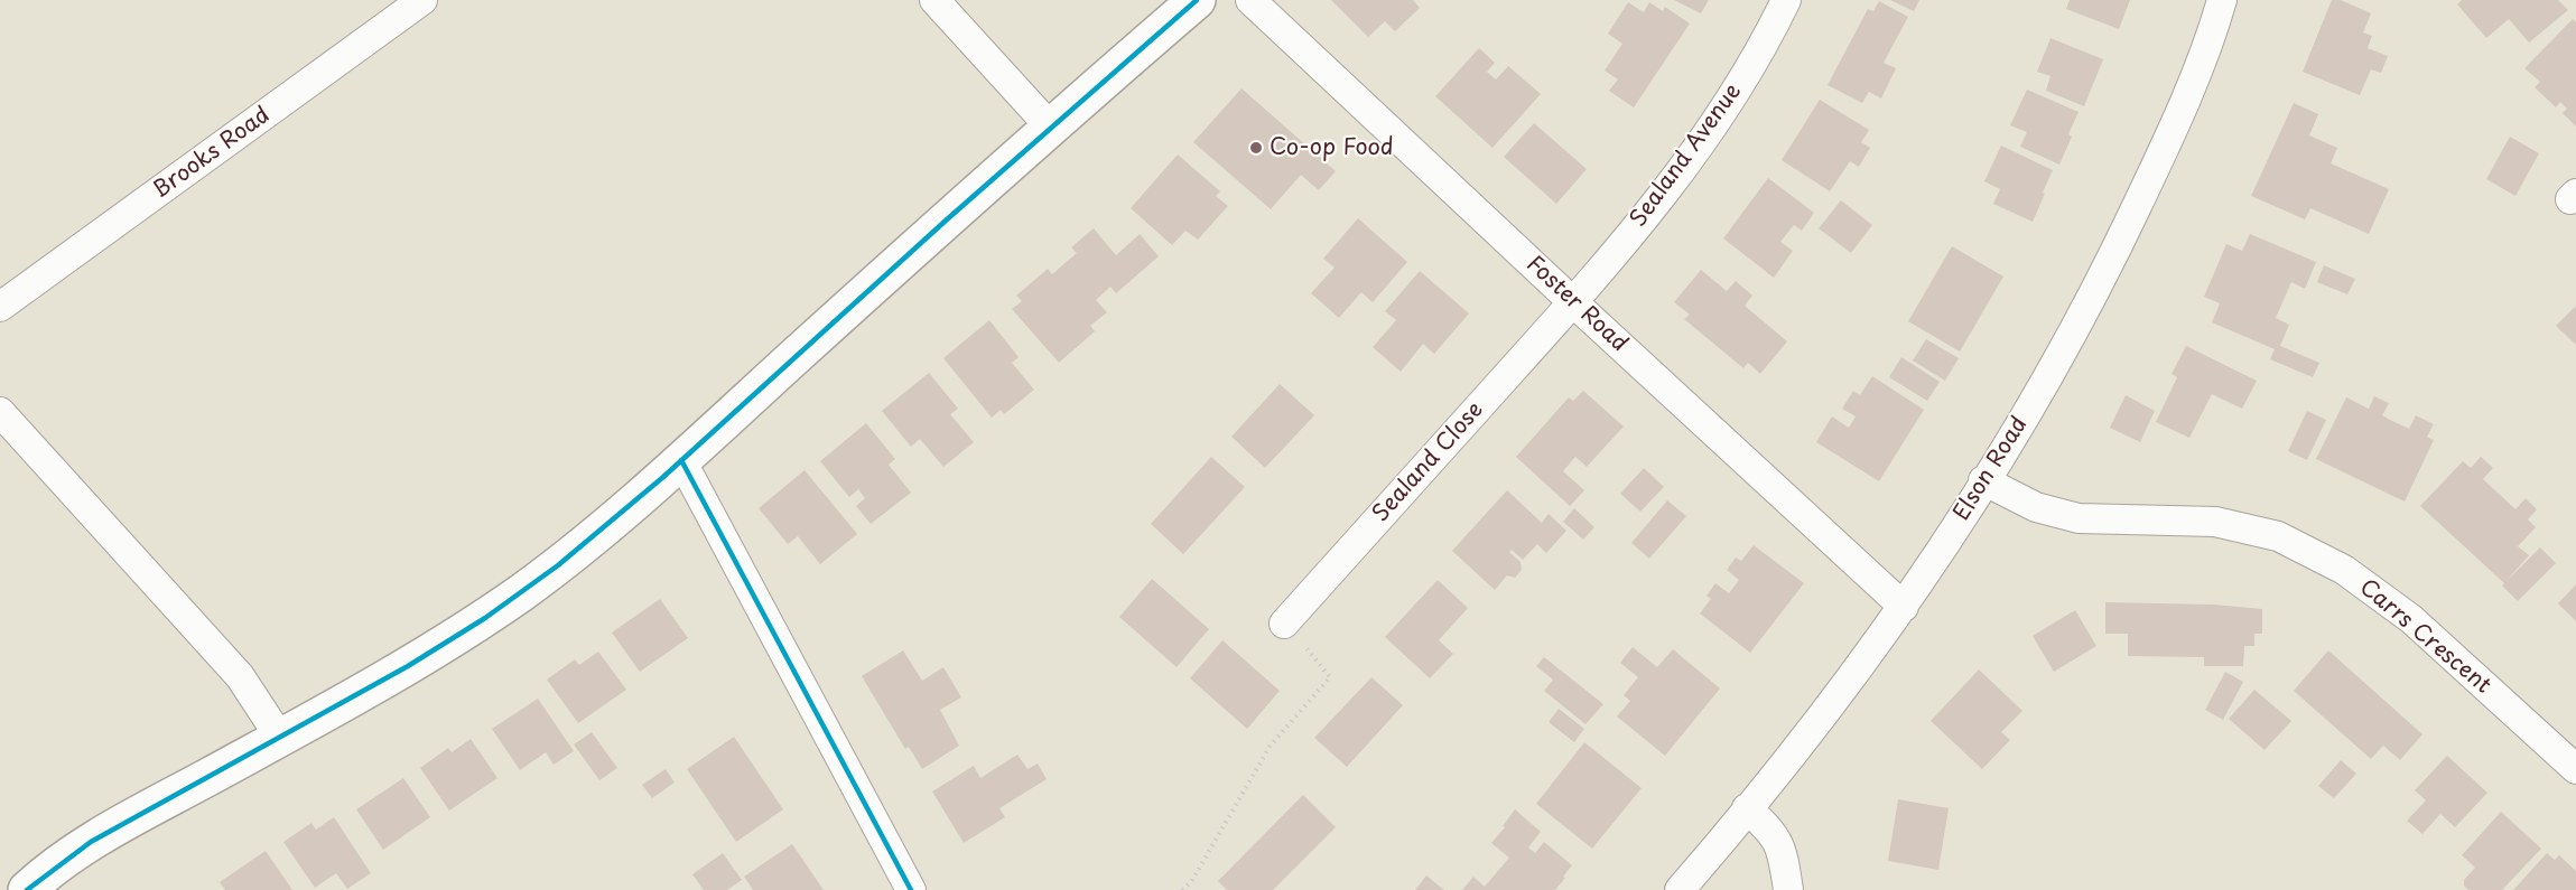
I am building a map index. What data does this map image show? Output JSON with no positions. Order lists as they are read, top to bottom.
{
  "streets": {
    "street": [
      "Brooks Road",
      "Sealand Avenue",
      "Foster Road",
      "Sealand Close",
      "Elson Road",
      "Carrs Crescent"
    ]
  },
  "crossings": [
    ["Sealand Avenue", "Foster Road"],
    ["Sealand Avenue", "Sealand Close"],
    ["Foster Road", "Sealand Close"],
    ["Foster Road", "Elson Road"],
    ["Elson Road", "Carrs Crescent"]
  ],
  "places": ["Co-op Food"]
}
